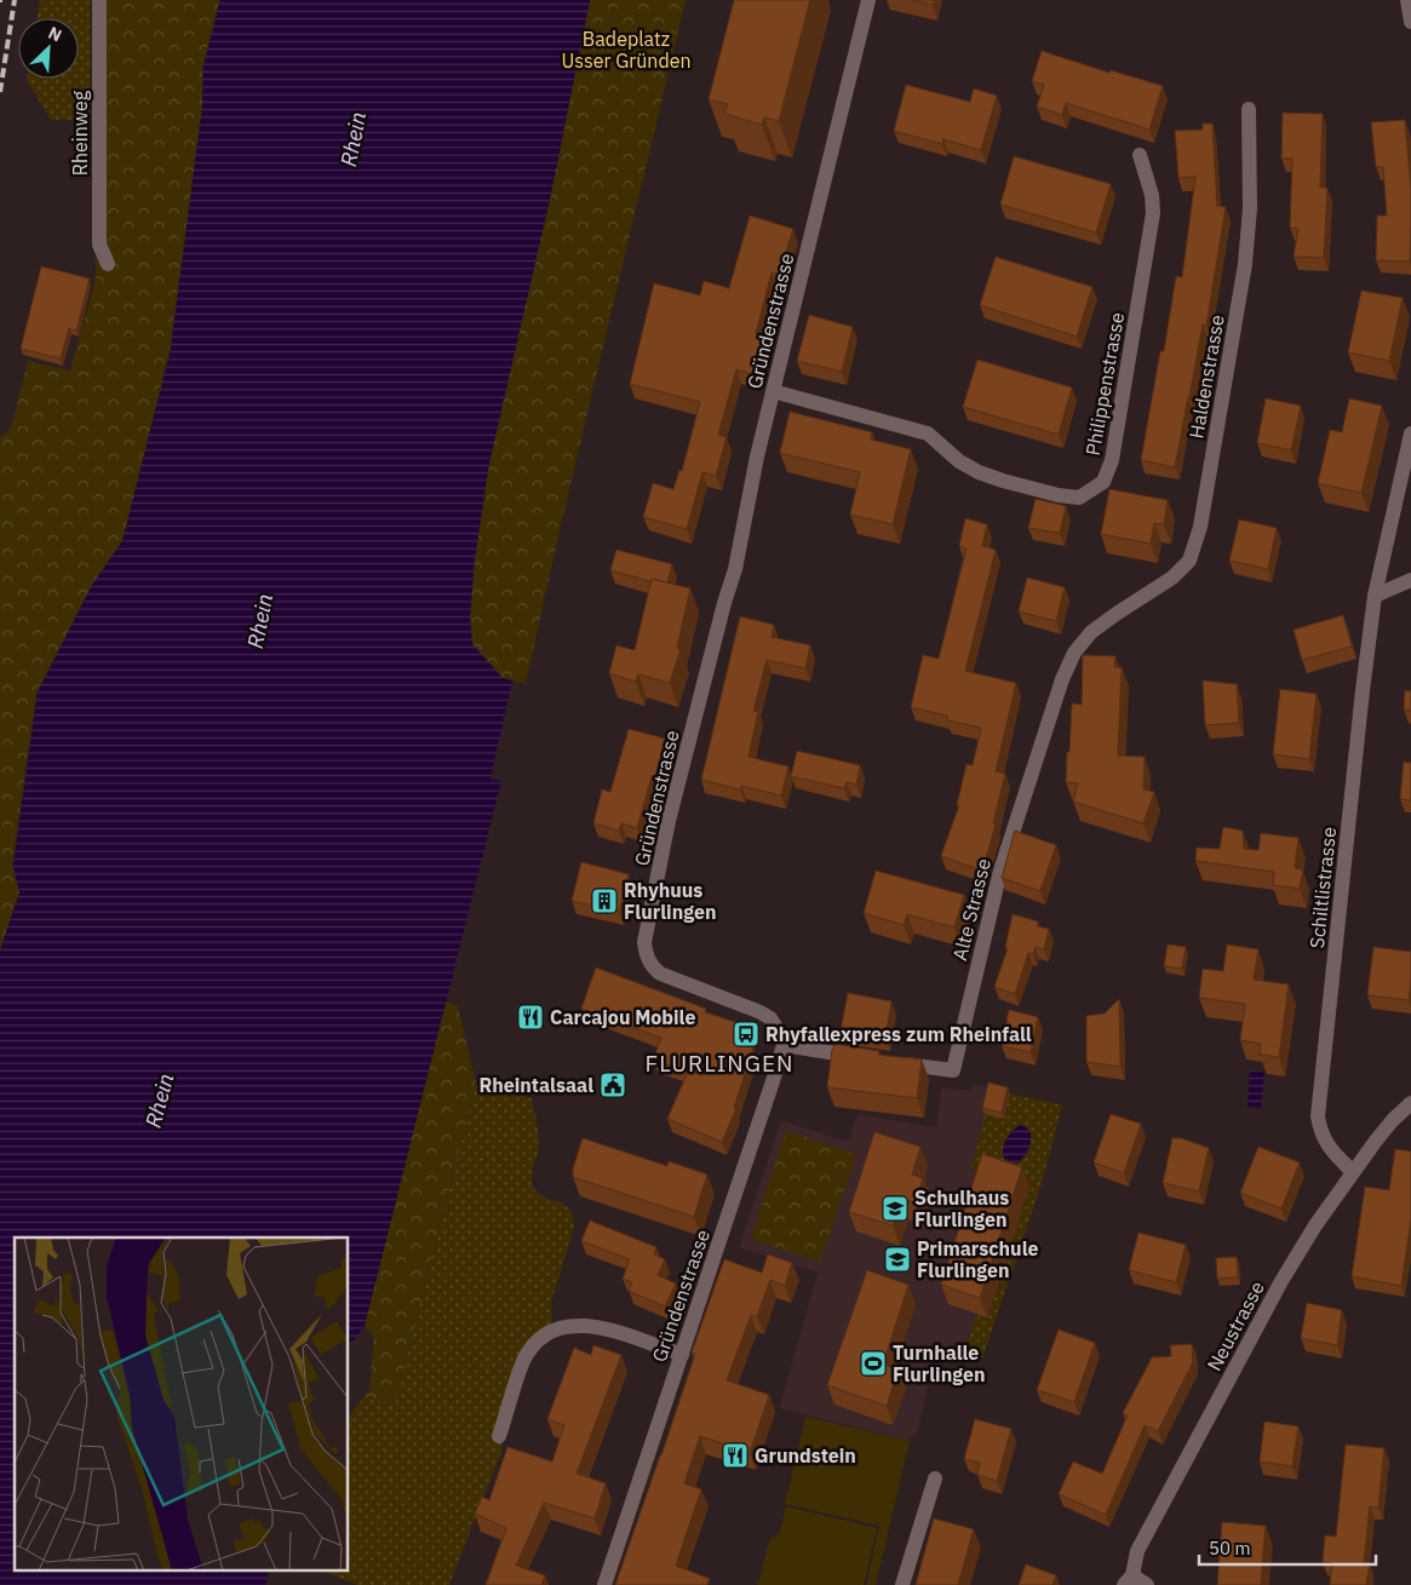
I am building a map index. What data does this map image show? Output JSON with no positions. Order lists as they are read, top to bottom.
{
  "streets": {
    "street": [
      "Rheinweg",
      "Gründenstrasse",
      "Haldenstrasse",
      "Philippenstrasse",
      "Schiltlistrasse",
      "Alte Strasse",
      "Neustrasse"
    ]
  },
  "crossings": [
    ["Gründenstrasse", "Philippenstrasse"],
    ["Haldenstrasse", "Alte Strasse"],
    ["Schiltlistrasse", "Neustrasse"]
  ],
  "districts": ["FLURLINGEN"],
  "water": ["Rhein"],
  "parks": ["Badeplatz Usser Gründen"],
  "places": {
    "building": ["Rhyhuus Flurlingen"],
    "restaurant": ["Carcajou Mobile", "Grundstein"],
    "bus stop": ["Rhyfallexpress zum Rheinfall"],
    "public building": ["Rheintalsaal"],
    "school or university": ["Schulhaus Flurlingen", "Primarschule Flurlingen"],
    "sports": ["Turnhalle Flurlingen"]
  },
  "scale_bar": "50 m",
  "north": "top right"
}
